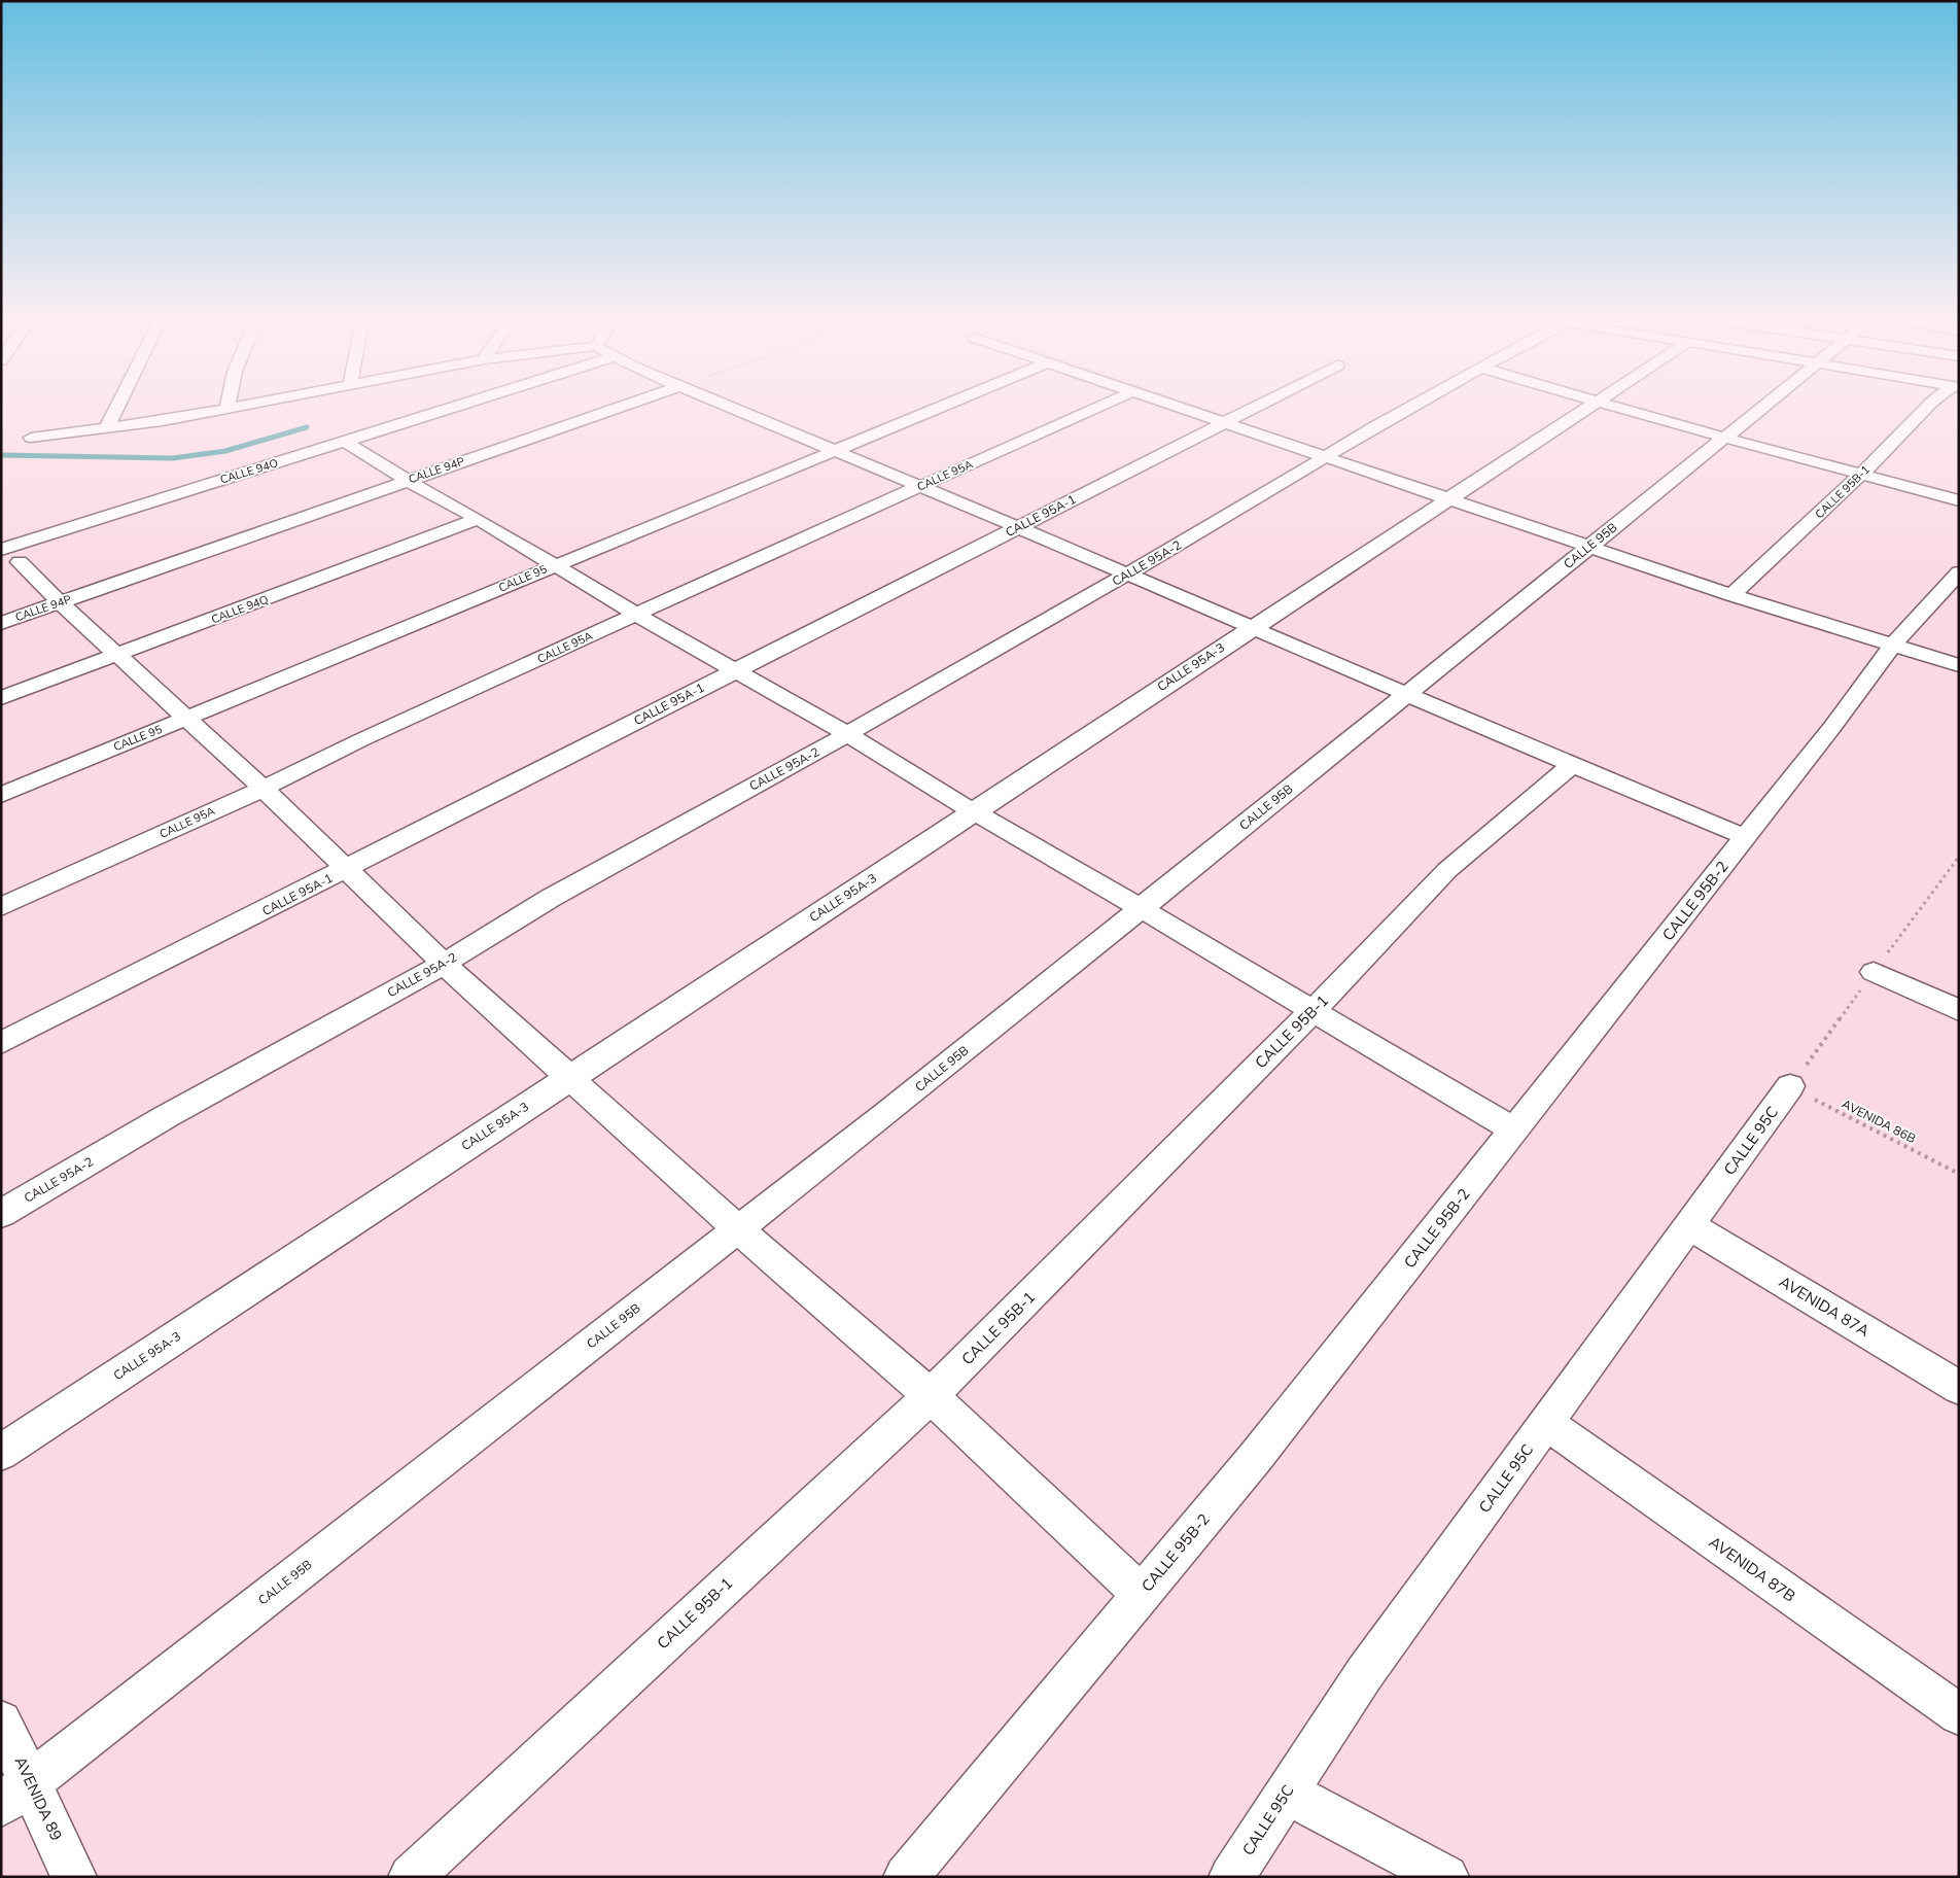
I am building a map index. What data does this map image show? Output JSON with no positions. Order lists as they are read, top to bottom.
{
  "streets": {
    "street": [
      "CALLE 94P",
      "CALLE 94O",
      "CALLE 95A",
      "CALLE 95B-1",
      "CALLE 95A-1",
      "CALLE 95B",
      "CALLE 95A-2",
      "CALLE 95",
      "CALLE 94Q",
      "CALLE 95A-3",
      "CALLE 95B-2",
      "CALLE 95C",
      "AVENIDA 87A",
      "AVENIDA 87B",
      "AVENIDA 89"
    ],
    "path": ["AVENIDA 86B"]
  },
  "crossings": [
    ["CALLE 95B", "AVENIDA 89"],
    ["AVENIDA 86B", "CALLE 95C"],
    ["CALLE 95C", "AVENIDA 87A"],
    ["CALLE 95C", "AVENIDA 87B"]
  ]
}
